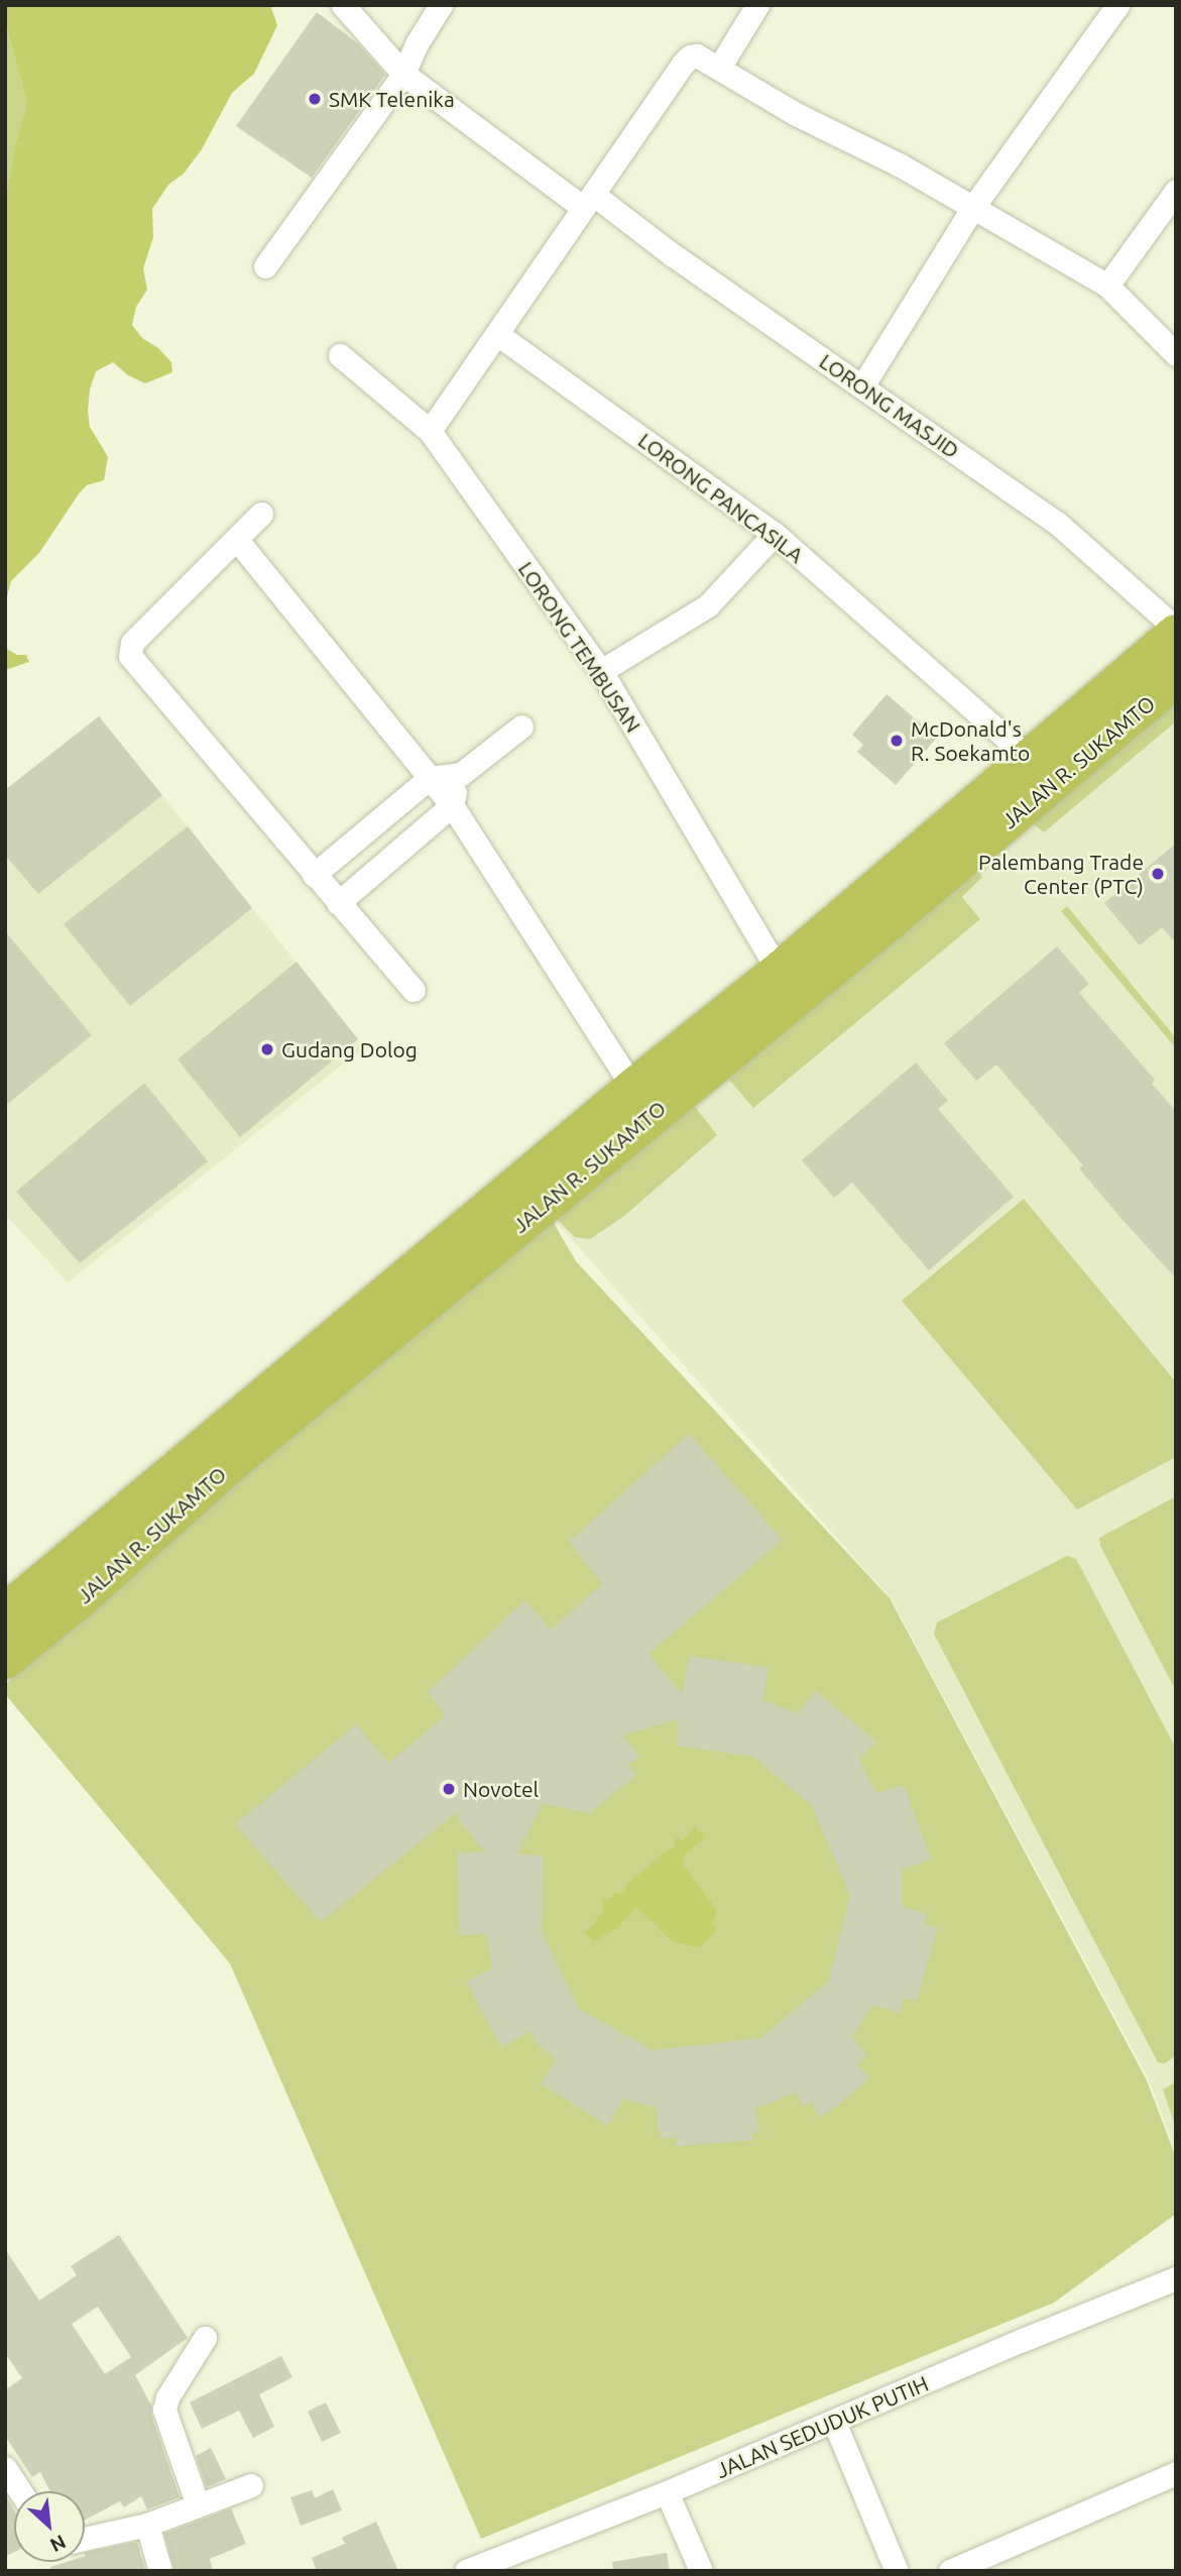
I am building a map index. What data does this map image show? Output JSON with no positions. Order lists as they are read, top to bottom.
{
  "streets": {
    "highway": ["JALAN R. SUKAMTO"],
    "street": [
      "LORONG MASJID",
      "LORONG PANCASILA",
      "LORONG TEMBUSAN",
      "JALAN SEDUDUK PUTIH"
    ]
  },
  "crossings": [
    ["LORONG MASJID", "JALAN R. SUKAMTO"],
    ["LORONG PANCASILA", "JALAN R. SUKAMTO"],
    ["LORONG TEMBUSAN", "JALAN R. SUKAMTO"]
  ],
  "places": [
    "SMK Telenika",
    "McDonald's R. Soekamto",
    "Palembang Trade Center (PTC)",
    "Gudang Dolog",
    "Novotel"
  ],
  "north": "bottom right"
}
